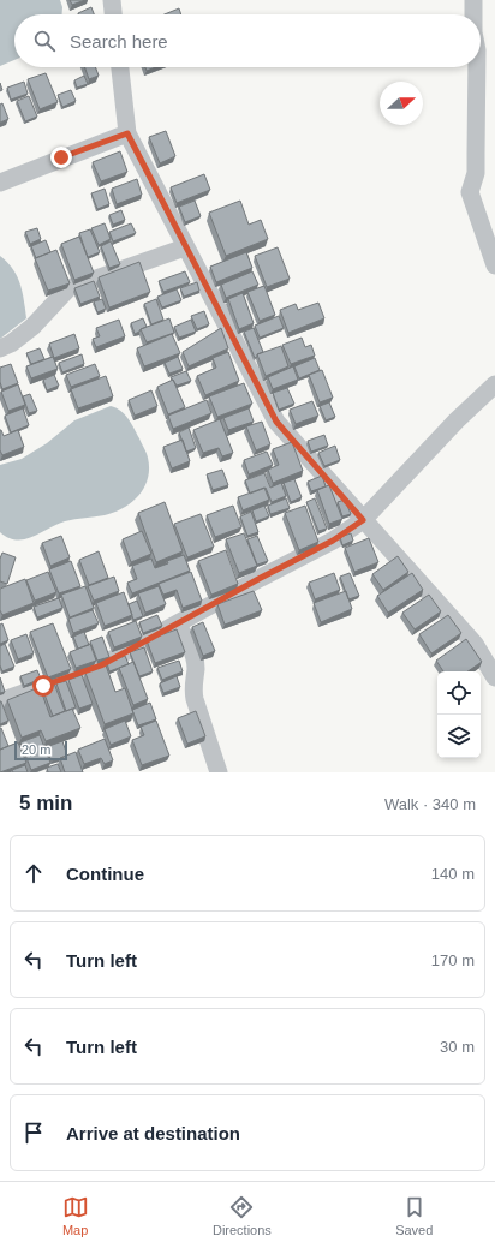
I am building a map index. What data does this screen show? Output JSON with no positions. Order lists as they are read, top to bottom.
{
  "scale_bar": "20 m",
  "north": "right",
  "page": {
    "search": "Search here",
    "scale": "20 m",
    "heading": ["5 min", "Walk · 340 m"],
    "list": [
      ["Continue", "140 m"],
      ["Turn left", "170 m"],
      ["Turn left", "30 m"],
      "Arrive at destination"
    ],
    "nav": ["Map", "Directions", "Saved"]
  }
}
